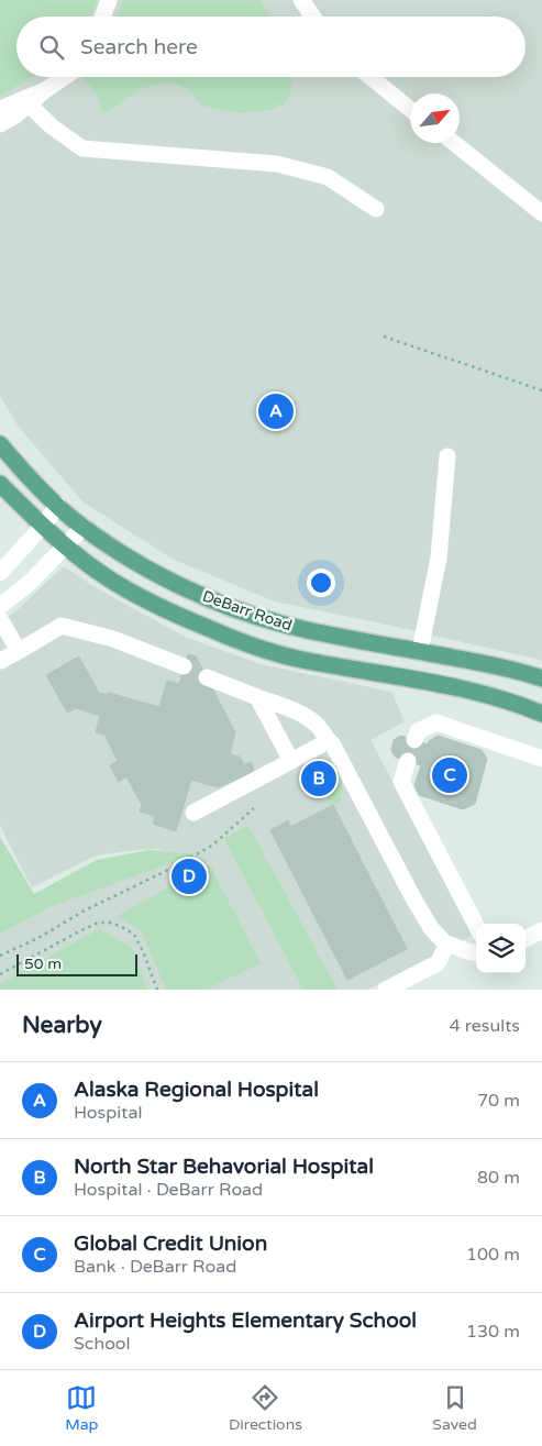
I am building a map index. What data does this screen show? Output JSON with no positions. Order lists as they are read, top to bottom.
{
  "streets": {
    "main road": ["DeBarr Road"]
  },
  "scale_bar": "50 m",
  "north": "top right",
  "page": {
    "search": "Search here",
    "pins": [
      "A",
      "C",
      "B",
      "D"
    ],
    "scale": "50 m",
    "heading": ["Nearby", "4 results"],
    "list": [
      {
        "mark": "A",
        "name": "Alaska Regional Hospital",
        "note": "Hospital",
        "value": "70 m"
      },
      {
        "mark": "B",
        "name": "North Star Behavorial Hospital",
        "note": "Hospital · DeBarr Road",
        "value": "80 m"
      },
      {
        "mark": "C",
        "name": "Global Credit Union",
        "note": "Bank · DeBarr Road",
        "value": "100 m"
      },
      {
        "mark": "D",
        "name": "Airport Heights Elementary School",
        "note": "School",
        "value": "130 m"
      }
    ],
    "nav": ["Map", "Directions", "Saved"]
  }
}
